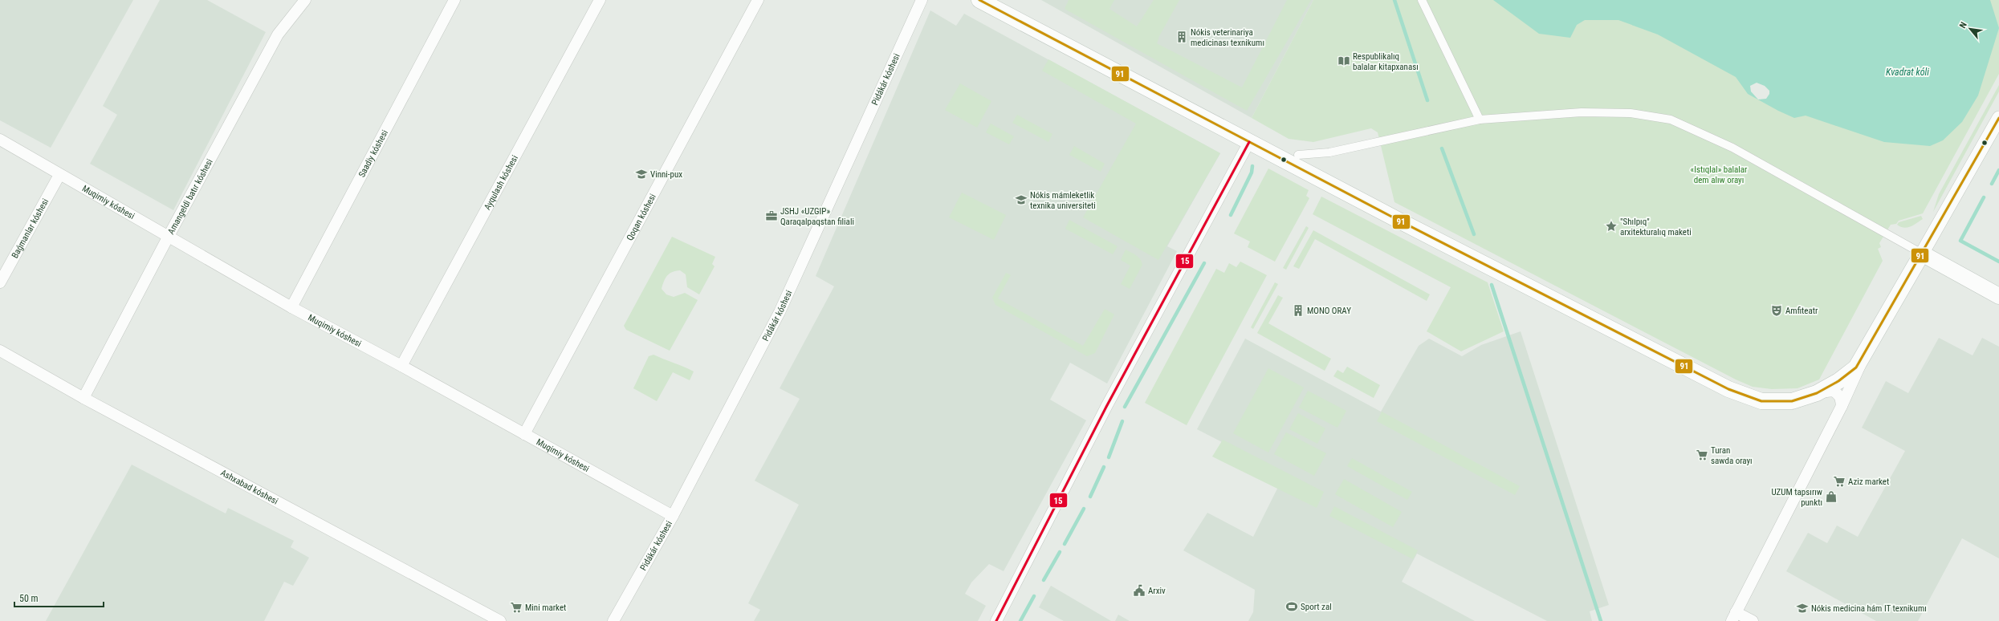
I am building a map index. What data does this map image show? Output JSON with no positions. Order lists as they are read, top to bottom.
{
  "streets": {
    "street": [
      "Pidákár kóshesi",
      "Saadiy kóshesi",
      "Ayqulash kóshesi",
      "Amangeldi batır kóshesi",
      "Muqimiy kóshesi",
      "Qoqan kóshesi",
      "Baǵmanlar kóshesi",
      "Ashxabad kóshesi"
    ]
  },
  "crossings": [
    ["Pidákár kóshesi", "Muqimiy kóshesi"],
    ["Saadiy kóshesi", "Muqimiy kóshesi"],
    ["Ayqulash kóshesi", "Muqimiy kóshesi"],
    ["Amangeldi batır kóshesi", "Muqimiy kóshesi"],
    ["Amangeldi batır kóshesi", "Ashxabad kóshesi"],
    ["Muqimiy kóshesi", "Qoqan kóshesi"],
    ["Muqimiy kóshesi", "Baǵmanlar kóshesi"]
  ],
  "water": ["Kvadrat kóli"],
  "parks": ["«Istıqlal» balalar dem alıw orayı"],
  "places": {
    "building": ["Nókis veterinariya medicinası texnikumı", "MONO ORAY"],
    "library": ["Respublikalıq balalar kitapxanası"],
    "school or university": ["Vinni-pux", "Nókis mámleketlik texnika universiteti", "Nókis medicina hám IT texnikumı"],
    "office": ["JSHJ «UZGIP» Qaraqalpaqstan filiali"],
    "place": ["\"Shılpıq\" arxitekturalıq maketi"],
    "theatre": ["Amfiteatr"],
    "supermarket": ["Turan sawda orayı", "Aziz market", "Mini market"],
    "shop": ["UZUM tapsırıw punktı"],
    "public building": ["Arxiv"],
    "sports": ["Sport zal"]
  },
  "lines": ["transit line 91", "transit line 15"],
  "scale_bar": "50 m",
  "north": "top left"
}
